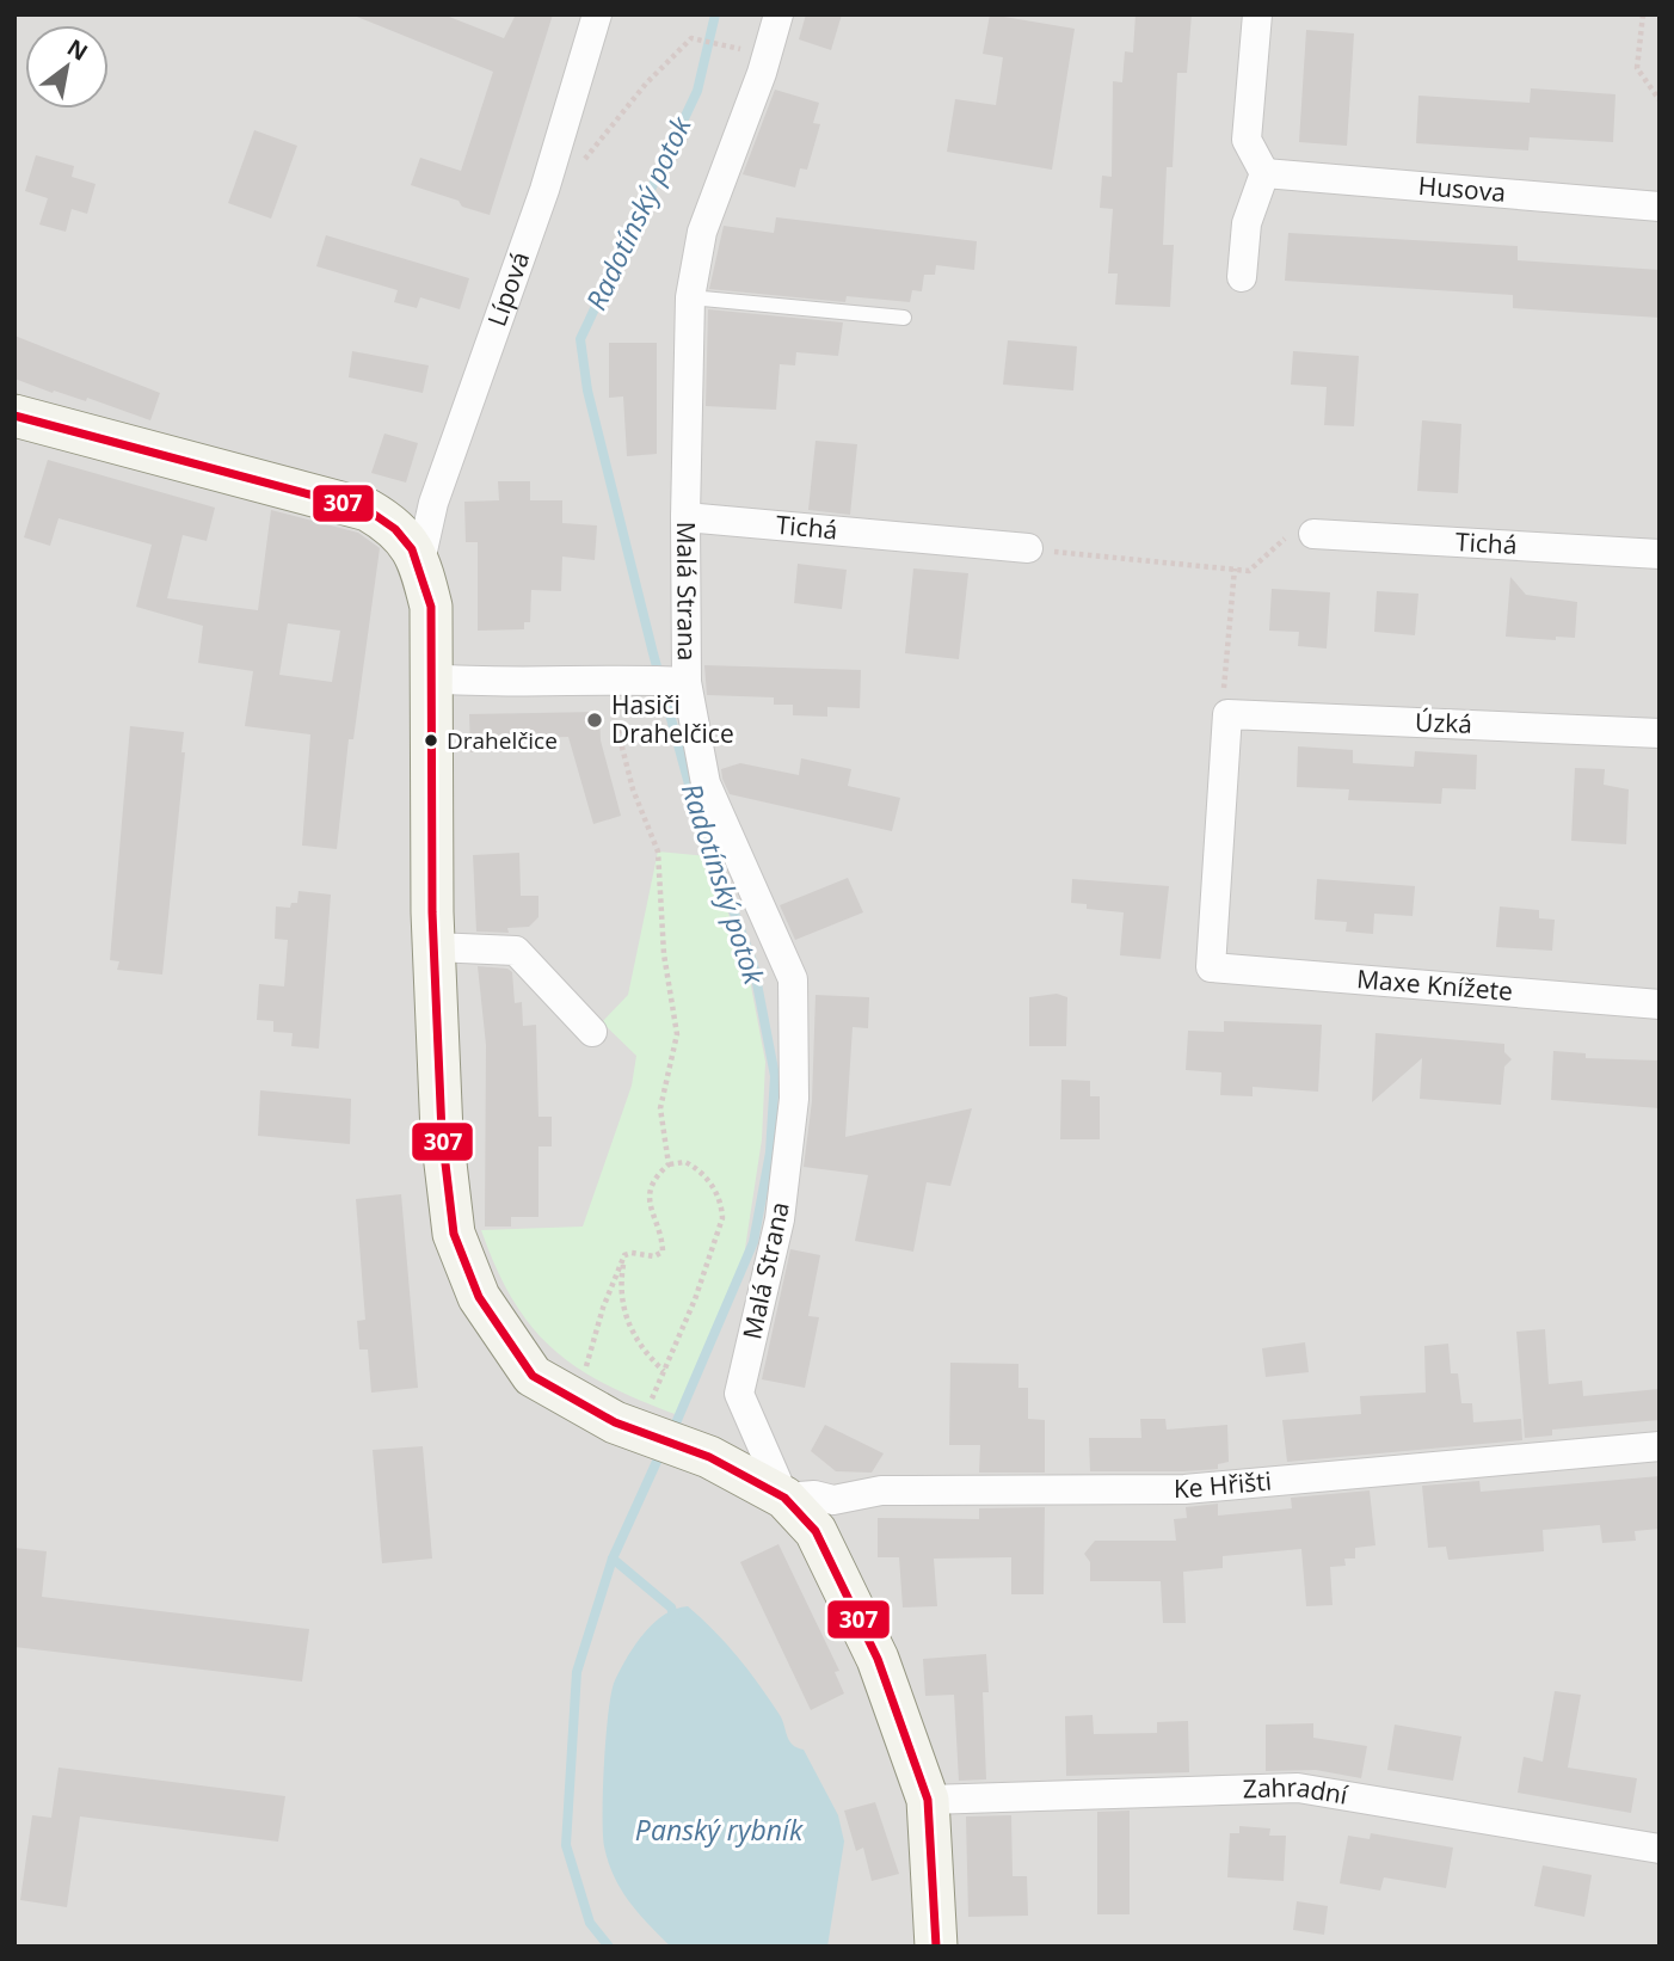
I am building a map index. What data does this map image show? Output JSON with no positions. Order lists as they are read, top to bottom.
{
  "streets": {
    "street": [
      "Husova",
      "Lípová",
      "Tichá",
      "Malá Strana",
      "Úzká",
      "Maxe Knížete",
      "Ke Hřišti",
      "Zahradní"
    ]
  },
  "crossings": [
    ["Tichá", "Malá Strana"],
    ["Malá Strana", "Ke Hřišti"],
    ["Úzká", "Maxe Knížete"]
  ],
  "water": ["Radotínský potok", "Panský rybník"],
  "places": ["Hasiči Drahelčice", "Drahelčice"],
  "lines": ["transit line 307"],
  "north": "top right"
}
